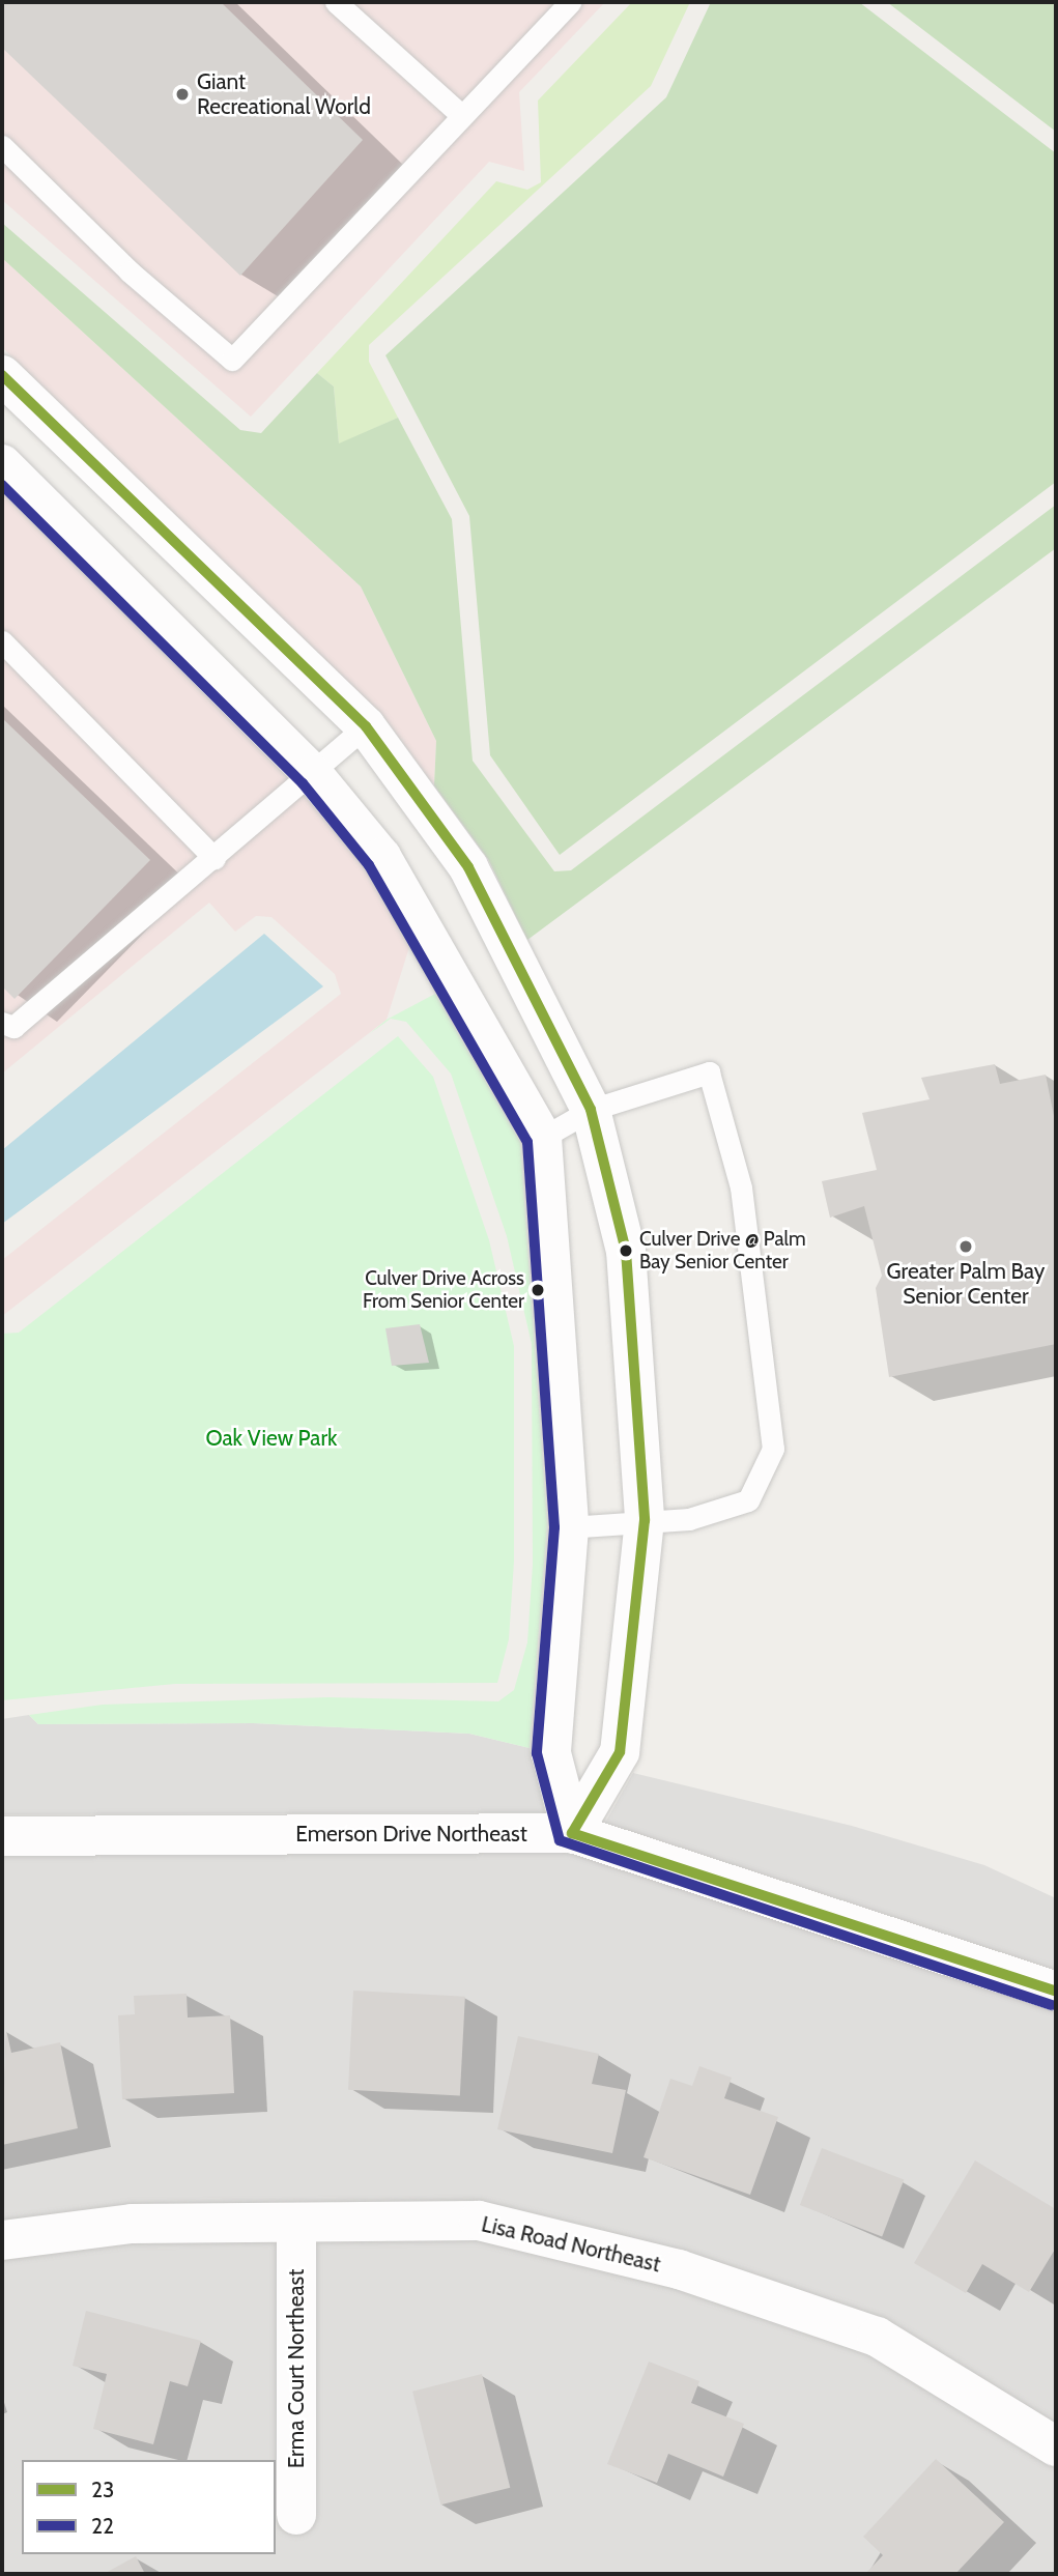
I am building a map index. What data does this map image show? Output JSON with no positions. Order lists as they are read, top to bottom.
{
  "streets": {
    "street": ["Emerson Drive Northeast", "Lisa Road Northeast", "Erma Court Northeast"]
  },
  "crossings": [
    ["Lisa Road Northeast", "Erma Court Northeast"]
  ],
  "parks": ["Oak View Park"],
  "places": [
    "Giant Recreational World",
    "Greater Palm Bay Senior Center",
    "Culver Drive @ Palm Bay Senior Center",
    "Culver Drive Across From Senior Center"
  ],
  "lines": ["transit line 23", "transit line 22"],
  "legend": ["23", "22"]
}
